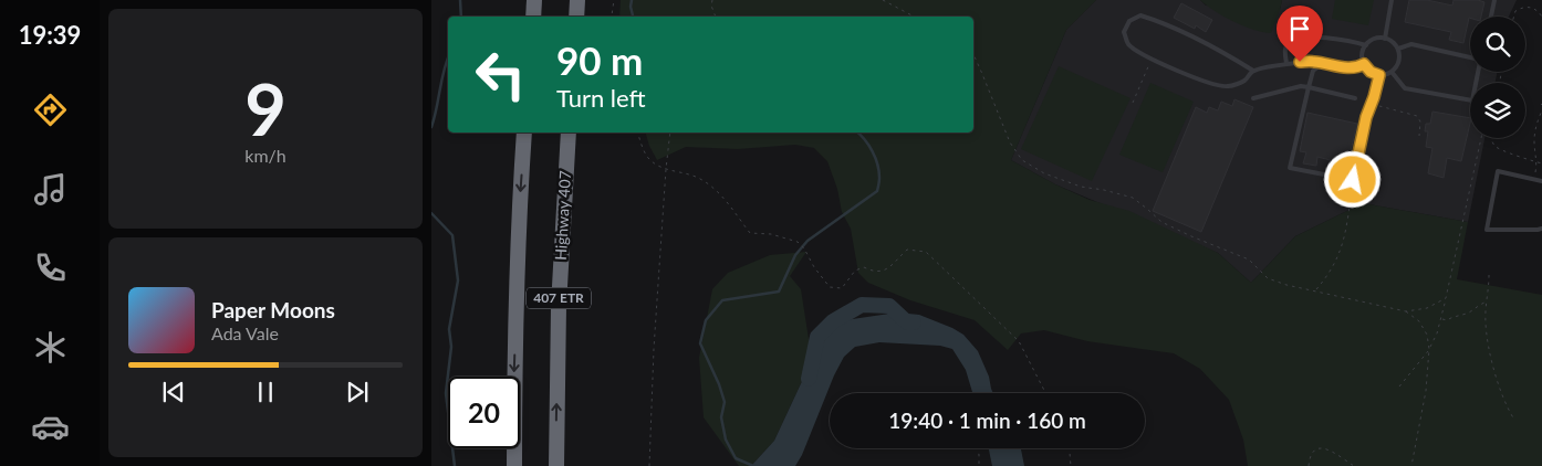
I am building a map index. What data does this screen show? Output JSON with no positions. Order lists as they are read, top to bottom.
{
  "streets": {
    "highway": ["Highway 407", "407 ETR"]
  },
  "page": {
    "tabs": "19:39",
    "tile": ["9", "km/h"],
    "turn": ["90 m", "Turn left"],
    "song": ["Paper Moons", "Ada Vale"],
    "limit": "20",
    "trip": "19:40 · 1 min · 160 m"
  }
}
